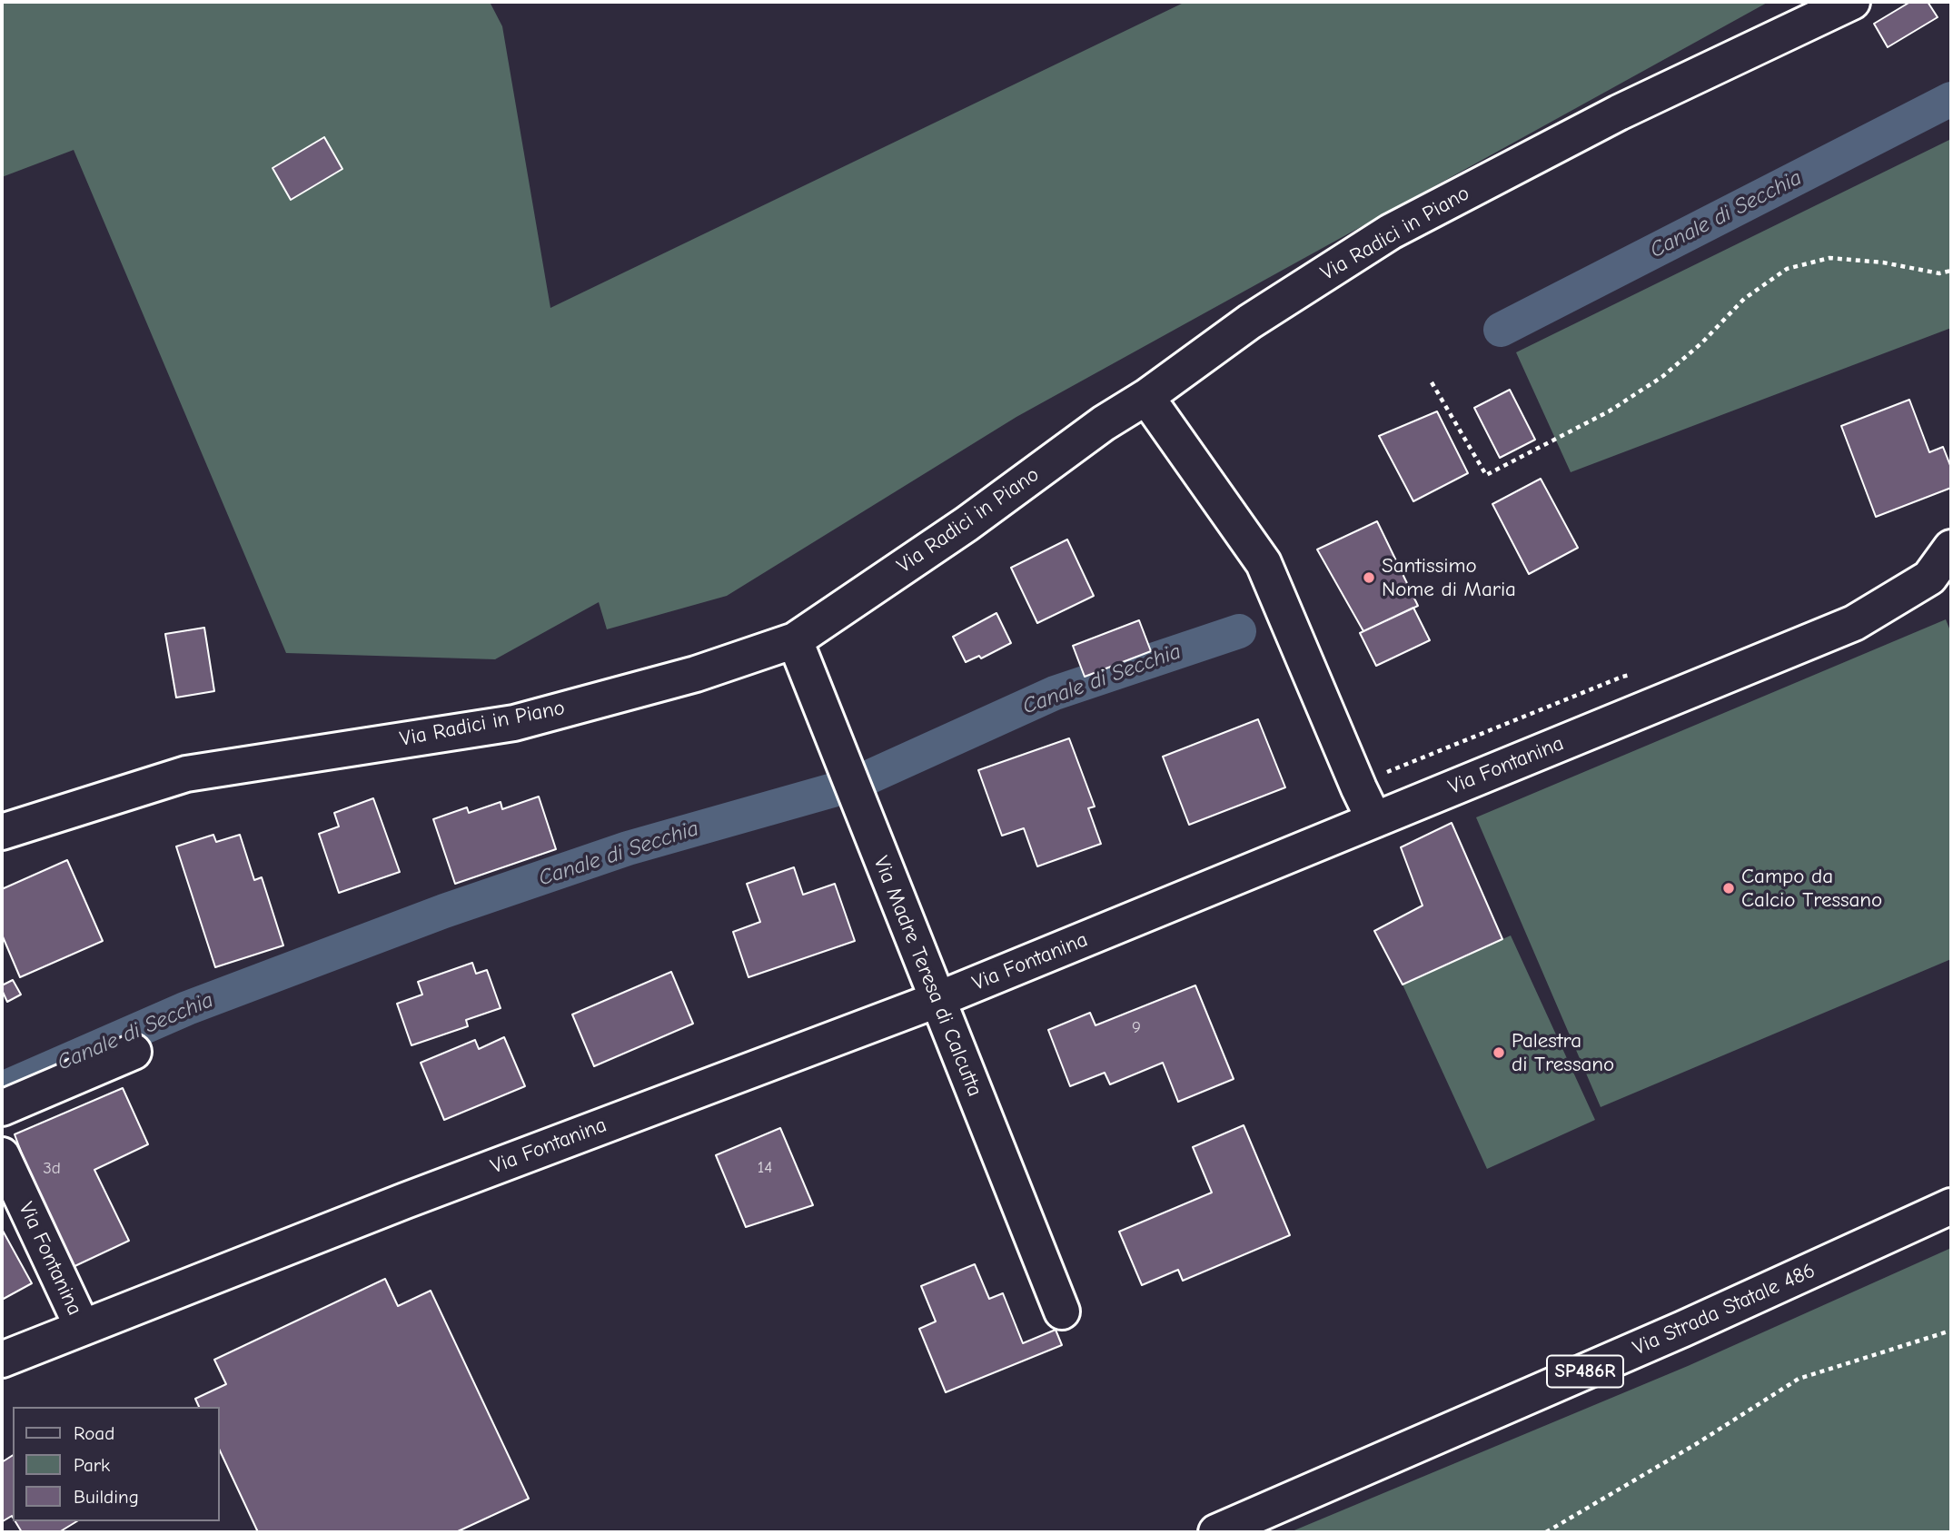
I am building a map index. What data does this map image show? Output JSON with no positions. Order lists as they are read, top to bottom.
{
  "streets": {
    "street": [
      "Via Radici in Piano",
      "Via Fontanina",
      "Via Madre Teresa di Calcutta",
      "Via Strada Statale 486",
      "SP486R"
    ]
  },
  "crossings": [
    ["Via Radici in Piano", "Via Madre Teresa di Calcutta"],
    ["Via Fontanina", "Via Madre Teresa di Calcutta"]
  ],
  "water": ["Canale di Secchia"],
  "places": ["Santissimo Nome di Maria", "Campo da Calcio Tressano", "Palestra di Tressano"],
  "house_numbers": ["9", "14", "3d"],
  "legend": ["Road", "Park", "Building"]
}
